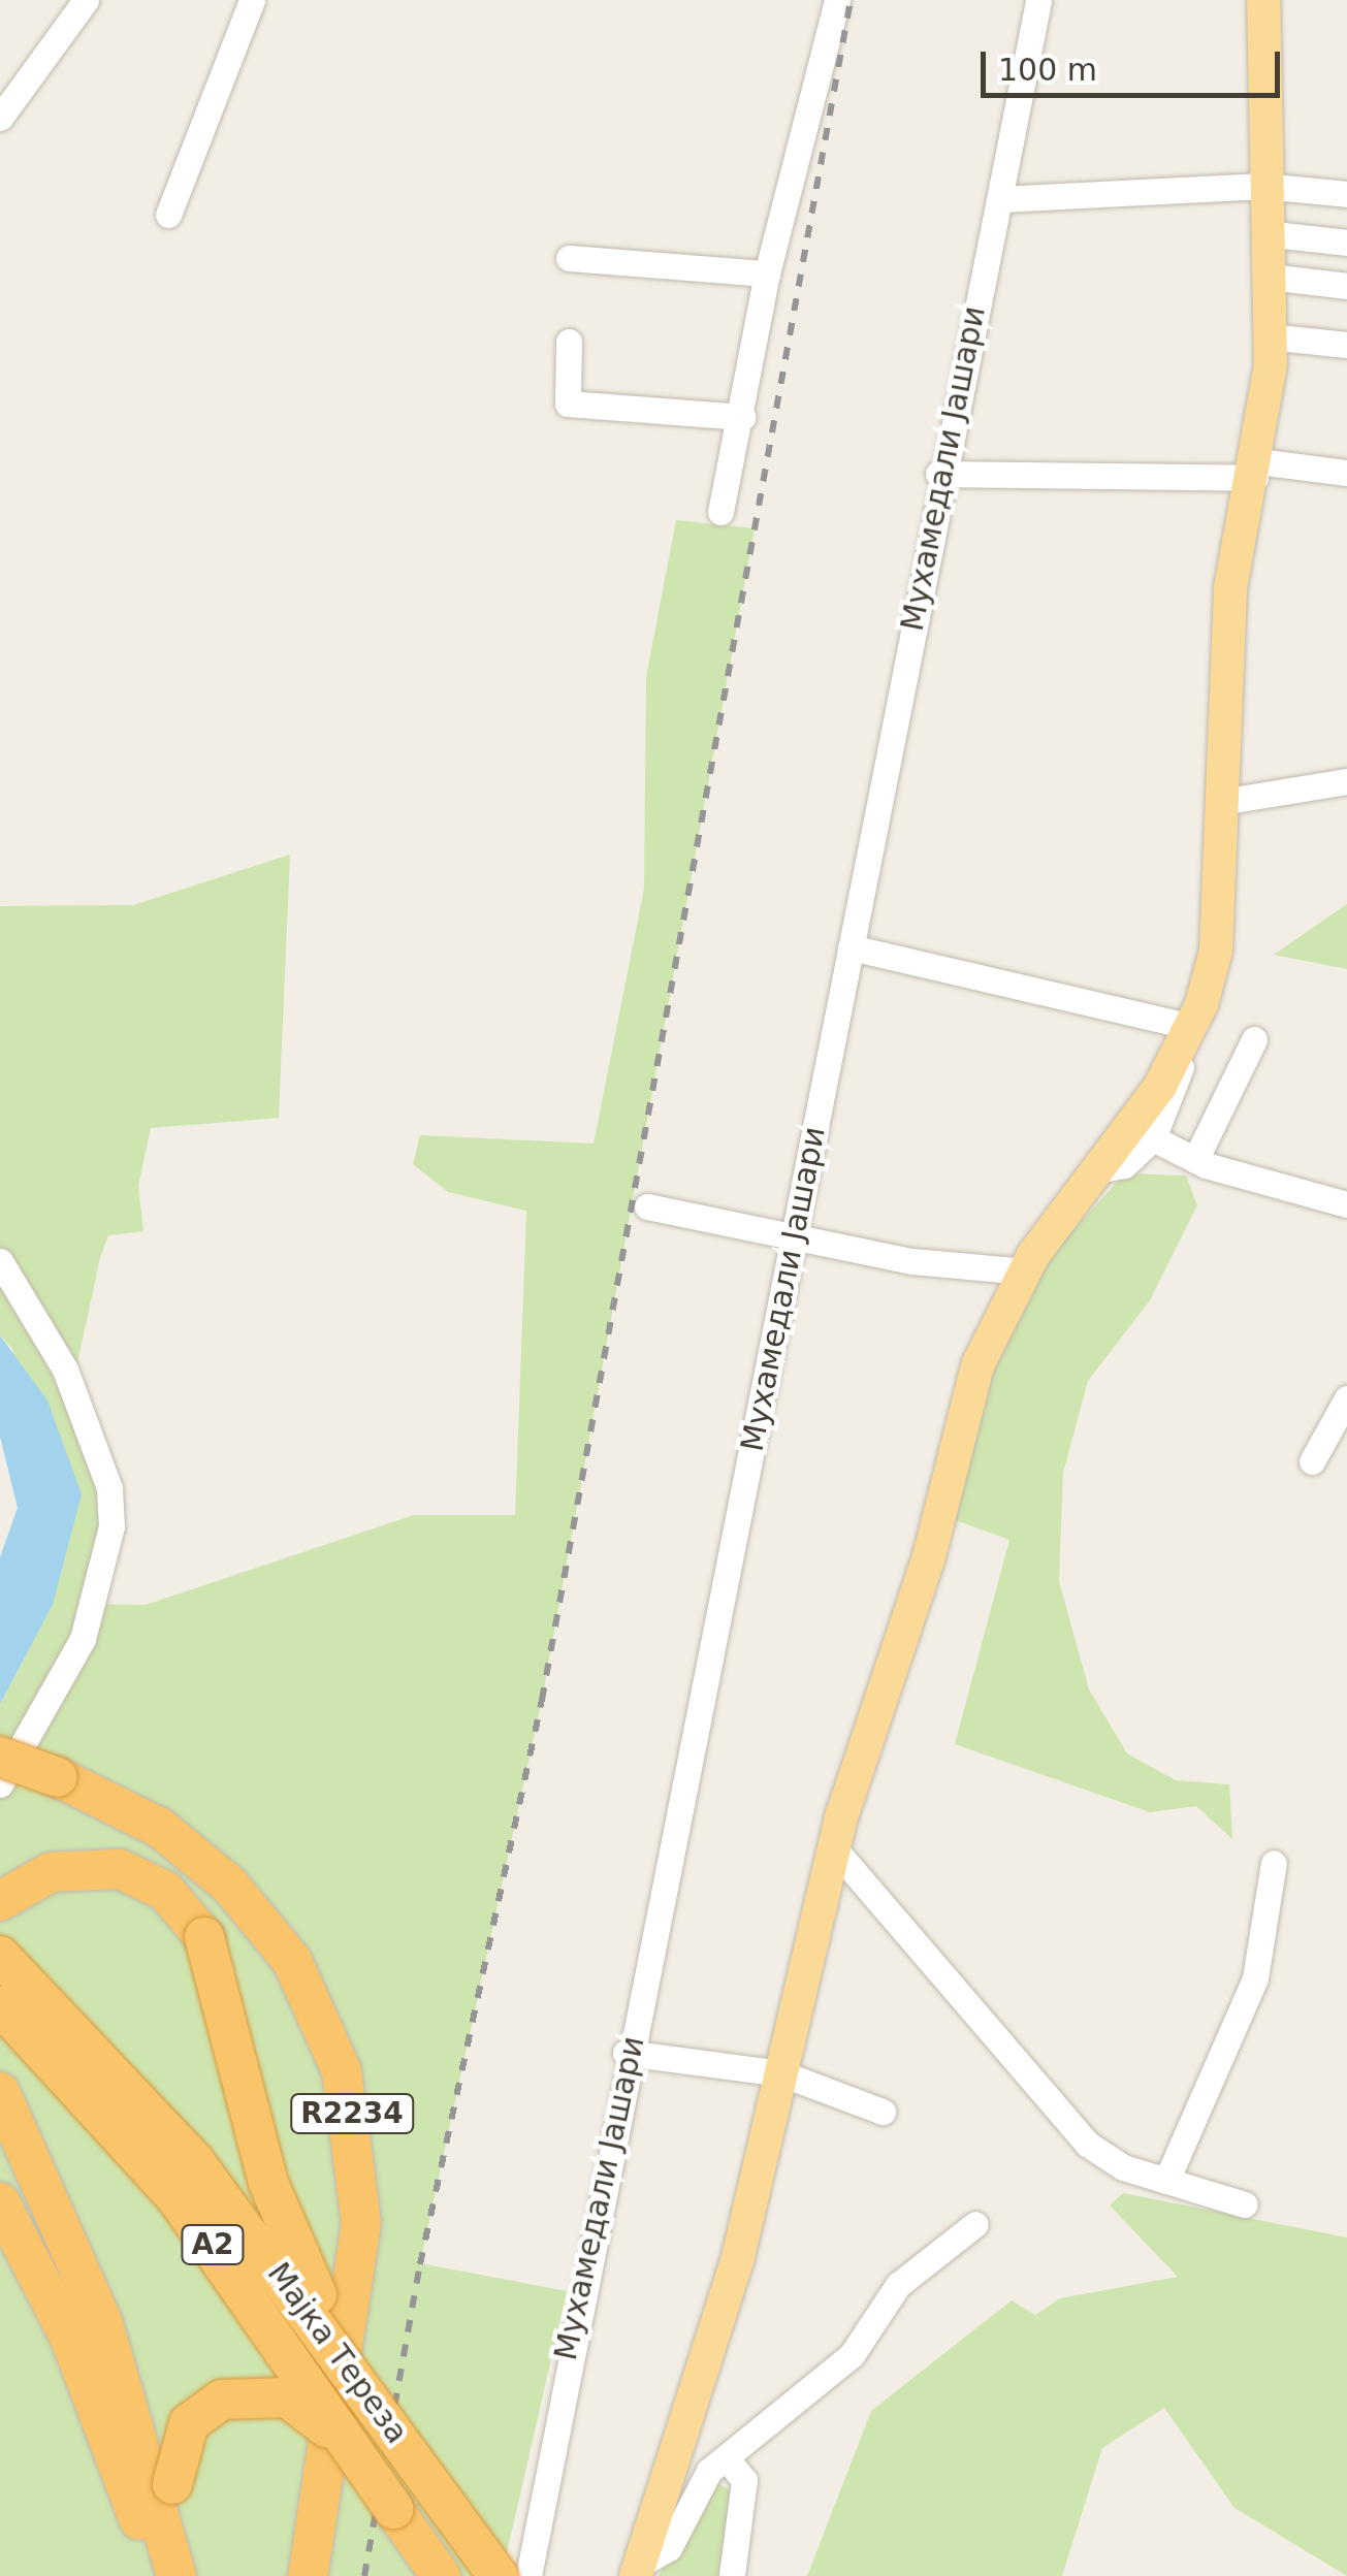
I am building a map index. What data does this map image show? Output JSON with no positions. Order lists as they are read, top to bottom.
{
  "streets": {
    "highway": ["R2234", "A2", "Мајка Тереза"],
    "street": ["Мухамедали Јашари"]
  },
  "crossings": [
    ["R2234", "Мајка Тереза"]
  ],
  "scale_bar": "100 m"
}
